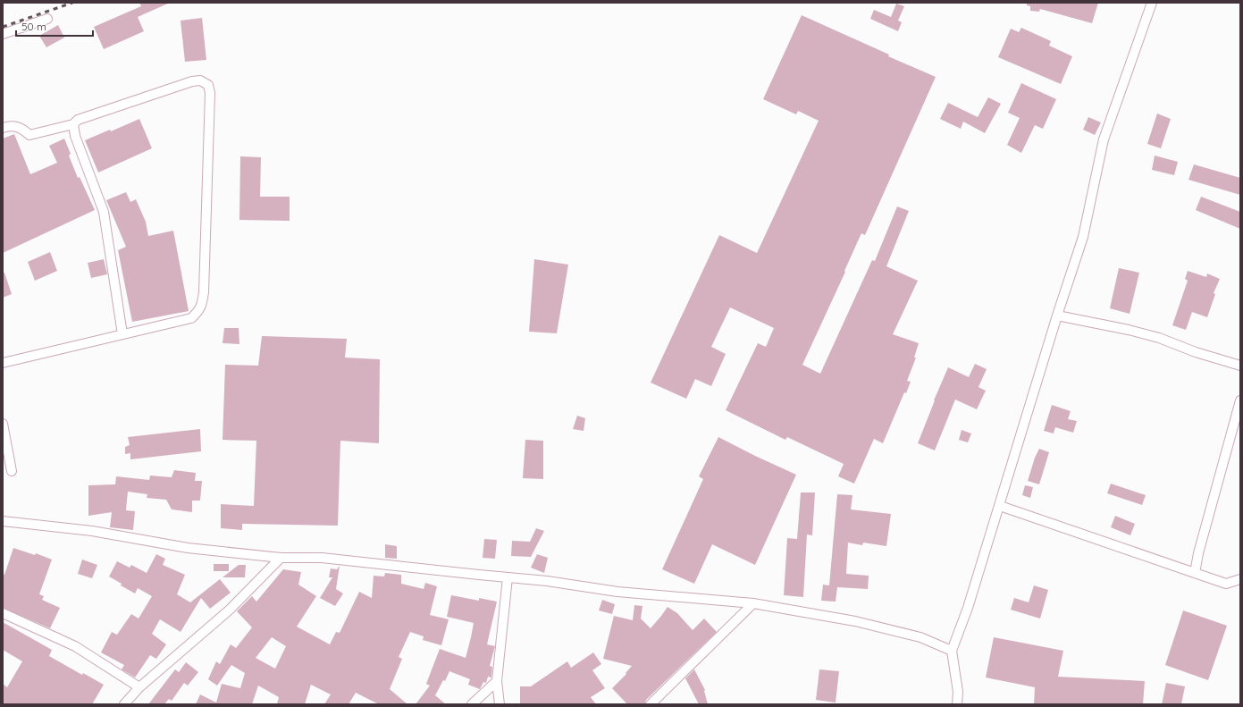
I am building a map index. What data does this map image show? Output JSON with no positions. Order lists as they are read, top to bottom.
{
  "scale_bar": "50 m"
}
